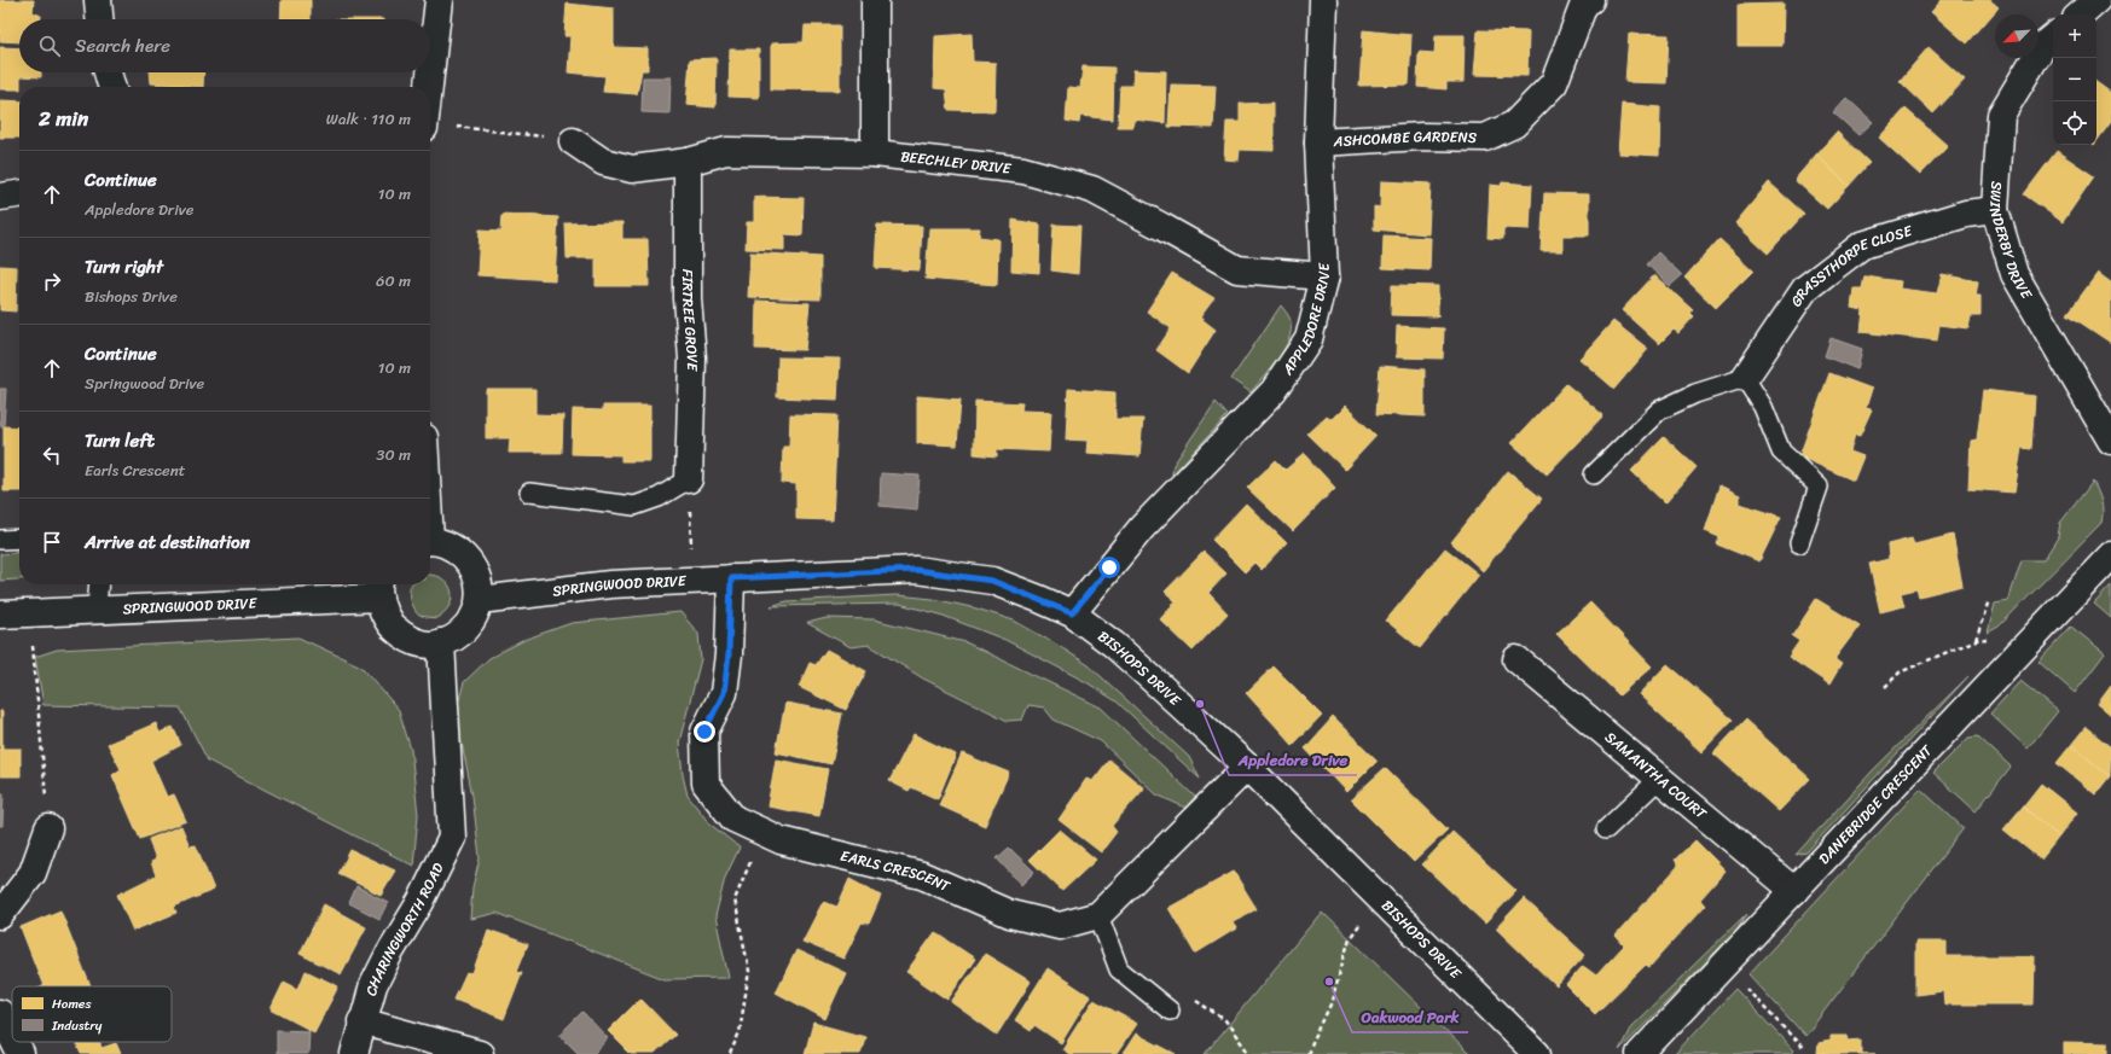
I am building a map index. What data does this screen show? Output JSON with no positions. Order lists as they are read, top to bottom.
{
  "streets": {
    "street": [
      "ASHCOMBE GARDENS",
      "BEECHLEY DRIVE",
      "SWINDERBY DRIVE",
      "GRASSTHORPE CLOSE",
      "APPLEDORE DRIVE",
      "FIRTREE GROVE",
      "SPRINGWOOD DRIVE",
      "BISHOPS DRIVE",
      "SAMANTHA COURT",
      "DANEBRIDGE CRESCENT",
      "EARLS CRESCENT",
      "CHARINGWORTH ROAD"
    ]
  },
  "crossings": [
    ["ASHCOMBE GARDENS", "APPLEDORE DRIVE"],
    ["BEECHLEY DRIVE", "APPLEDORE DRIVE"],
    ["BEECHLEY DRIVE", "FIRTREE GROVE"],
    ["SWINDERBY DRIVE", "GRASSTHORPE CLOSE"],
    ["APPLEDORE DRIVE", "BISHOPS DRIVE"],
    ["SPRINGWOOD DRIVE", "BISHOPS DRIVE"],
    ["SPRINGWOOD DRIVE", "EARLS CRESCENT"],
    ["BISHOPS DRIVE", "EARLS CRESCENT"],
    ["SAMANTHA COURT", "DANEBRIDGE CRESCENT"]
  ],
  "places": ["Appledore Drive", "Oakwood Park"],
  "legend": ["Homes", "Industry"],
  "north": "bottom left",
  "page": {
    "map_buttons": ["+", "−"],
    "search": "Search here",
    "heading": ["2 min", "Walk · 110 m"],
    "list": [
      ["Continue", "Appledore Drive", "10 m"],
      ["Turn right", "Bishops Drive", "60 m"],
      ["Continue", "Springwood Drive", "10 m"],
      ["Turn left", "Earls Crescent", "30 m"],
      "Arrive at destination"
    ]
  }
}
